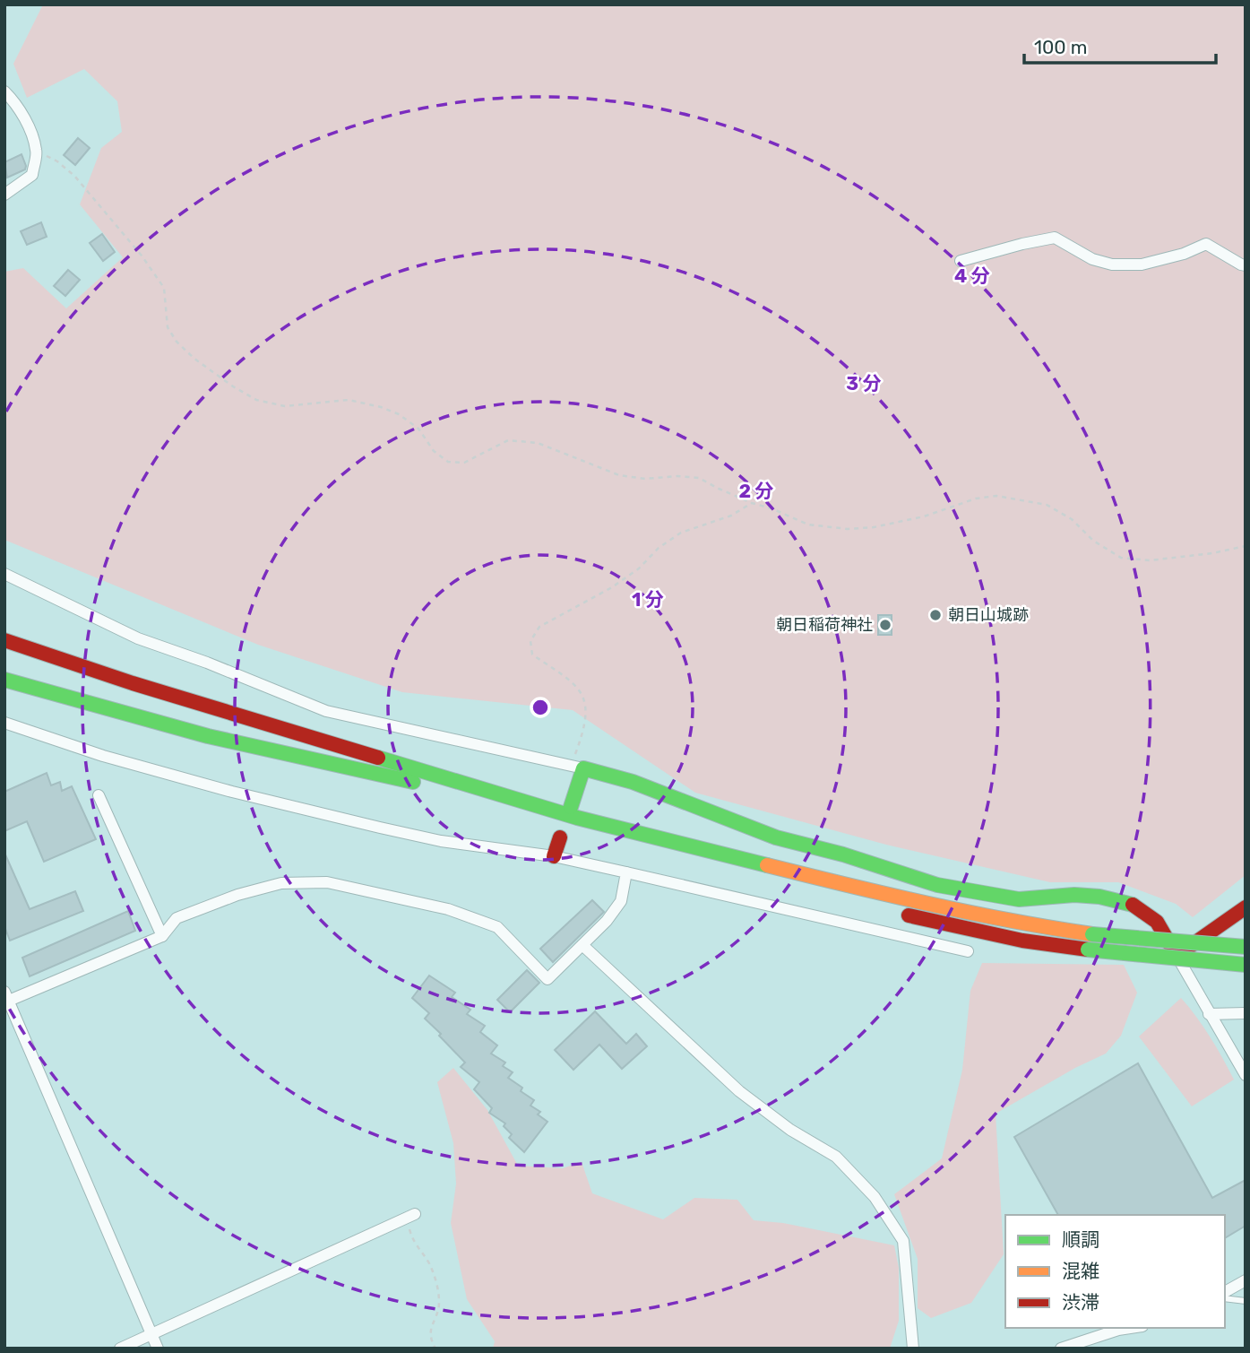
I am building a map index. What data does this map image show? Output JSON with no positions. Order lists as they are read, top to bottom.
{
  "places": ["朝日山城跡", "朝日稲荷神社"],
  "legend": ["順調", "混雑", "渋滞"],
  "scale_bar": "100 m",
  "rings": [
    "4 分",
    "3 分",
    "2 分",
    "1 分"
  ]
}
